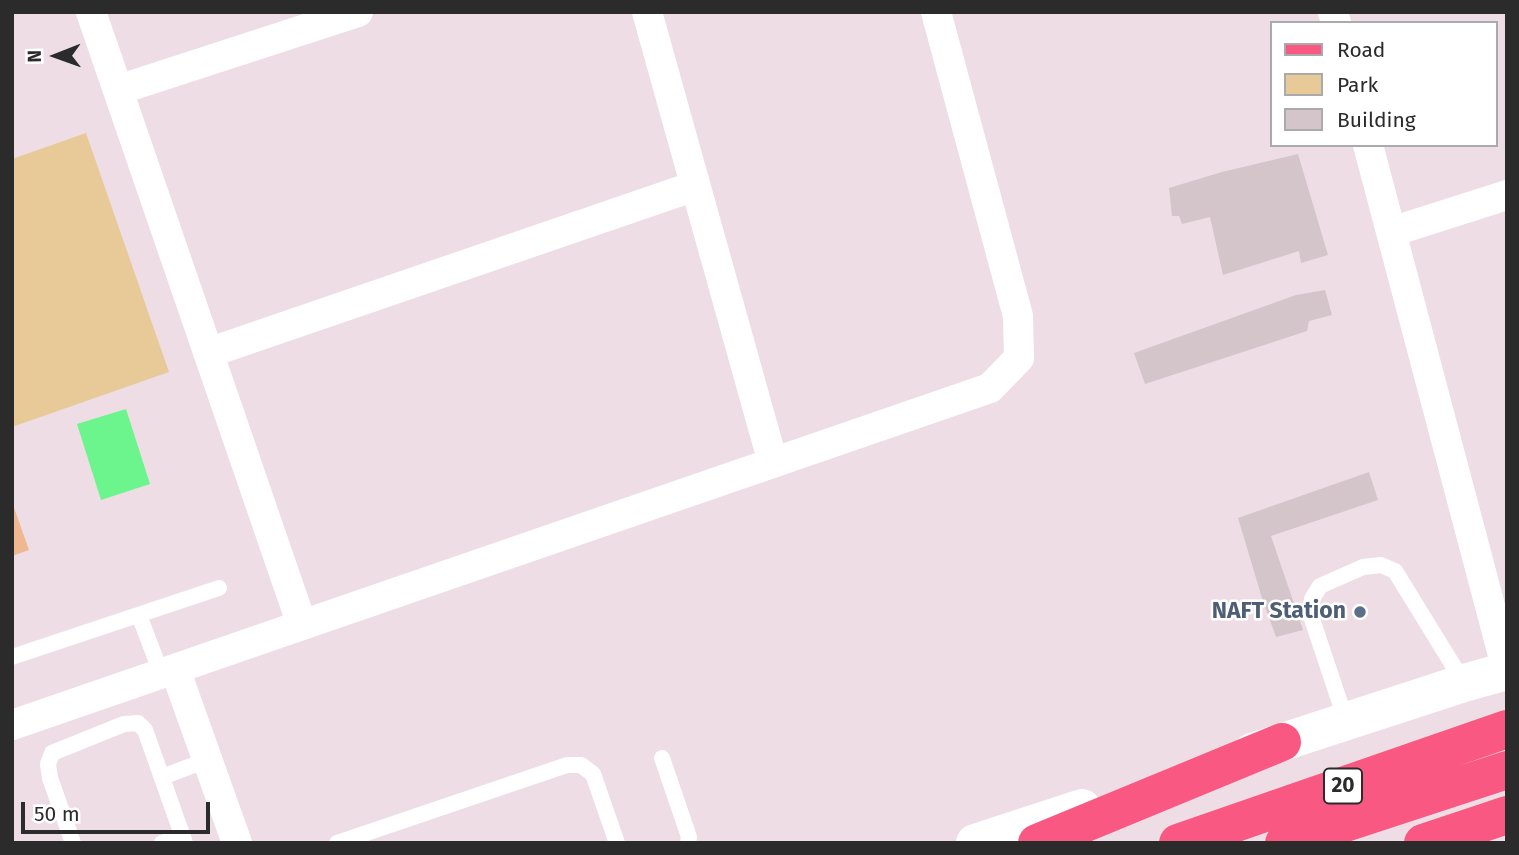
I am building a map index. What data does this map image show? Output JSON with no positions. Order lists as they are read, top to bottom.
{
  "streets": {
    "main road": ["20"]
  },
  "places": ["NAFT Station"],
  "legend": ["Road", "Park", "Building"],
  "scale_bar": "50 m",
  "north": "left"
}
